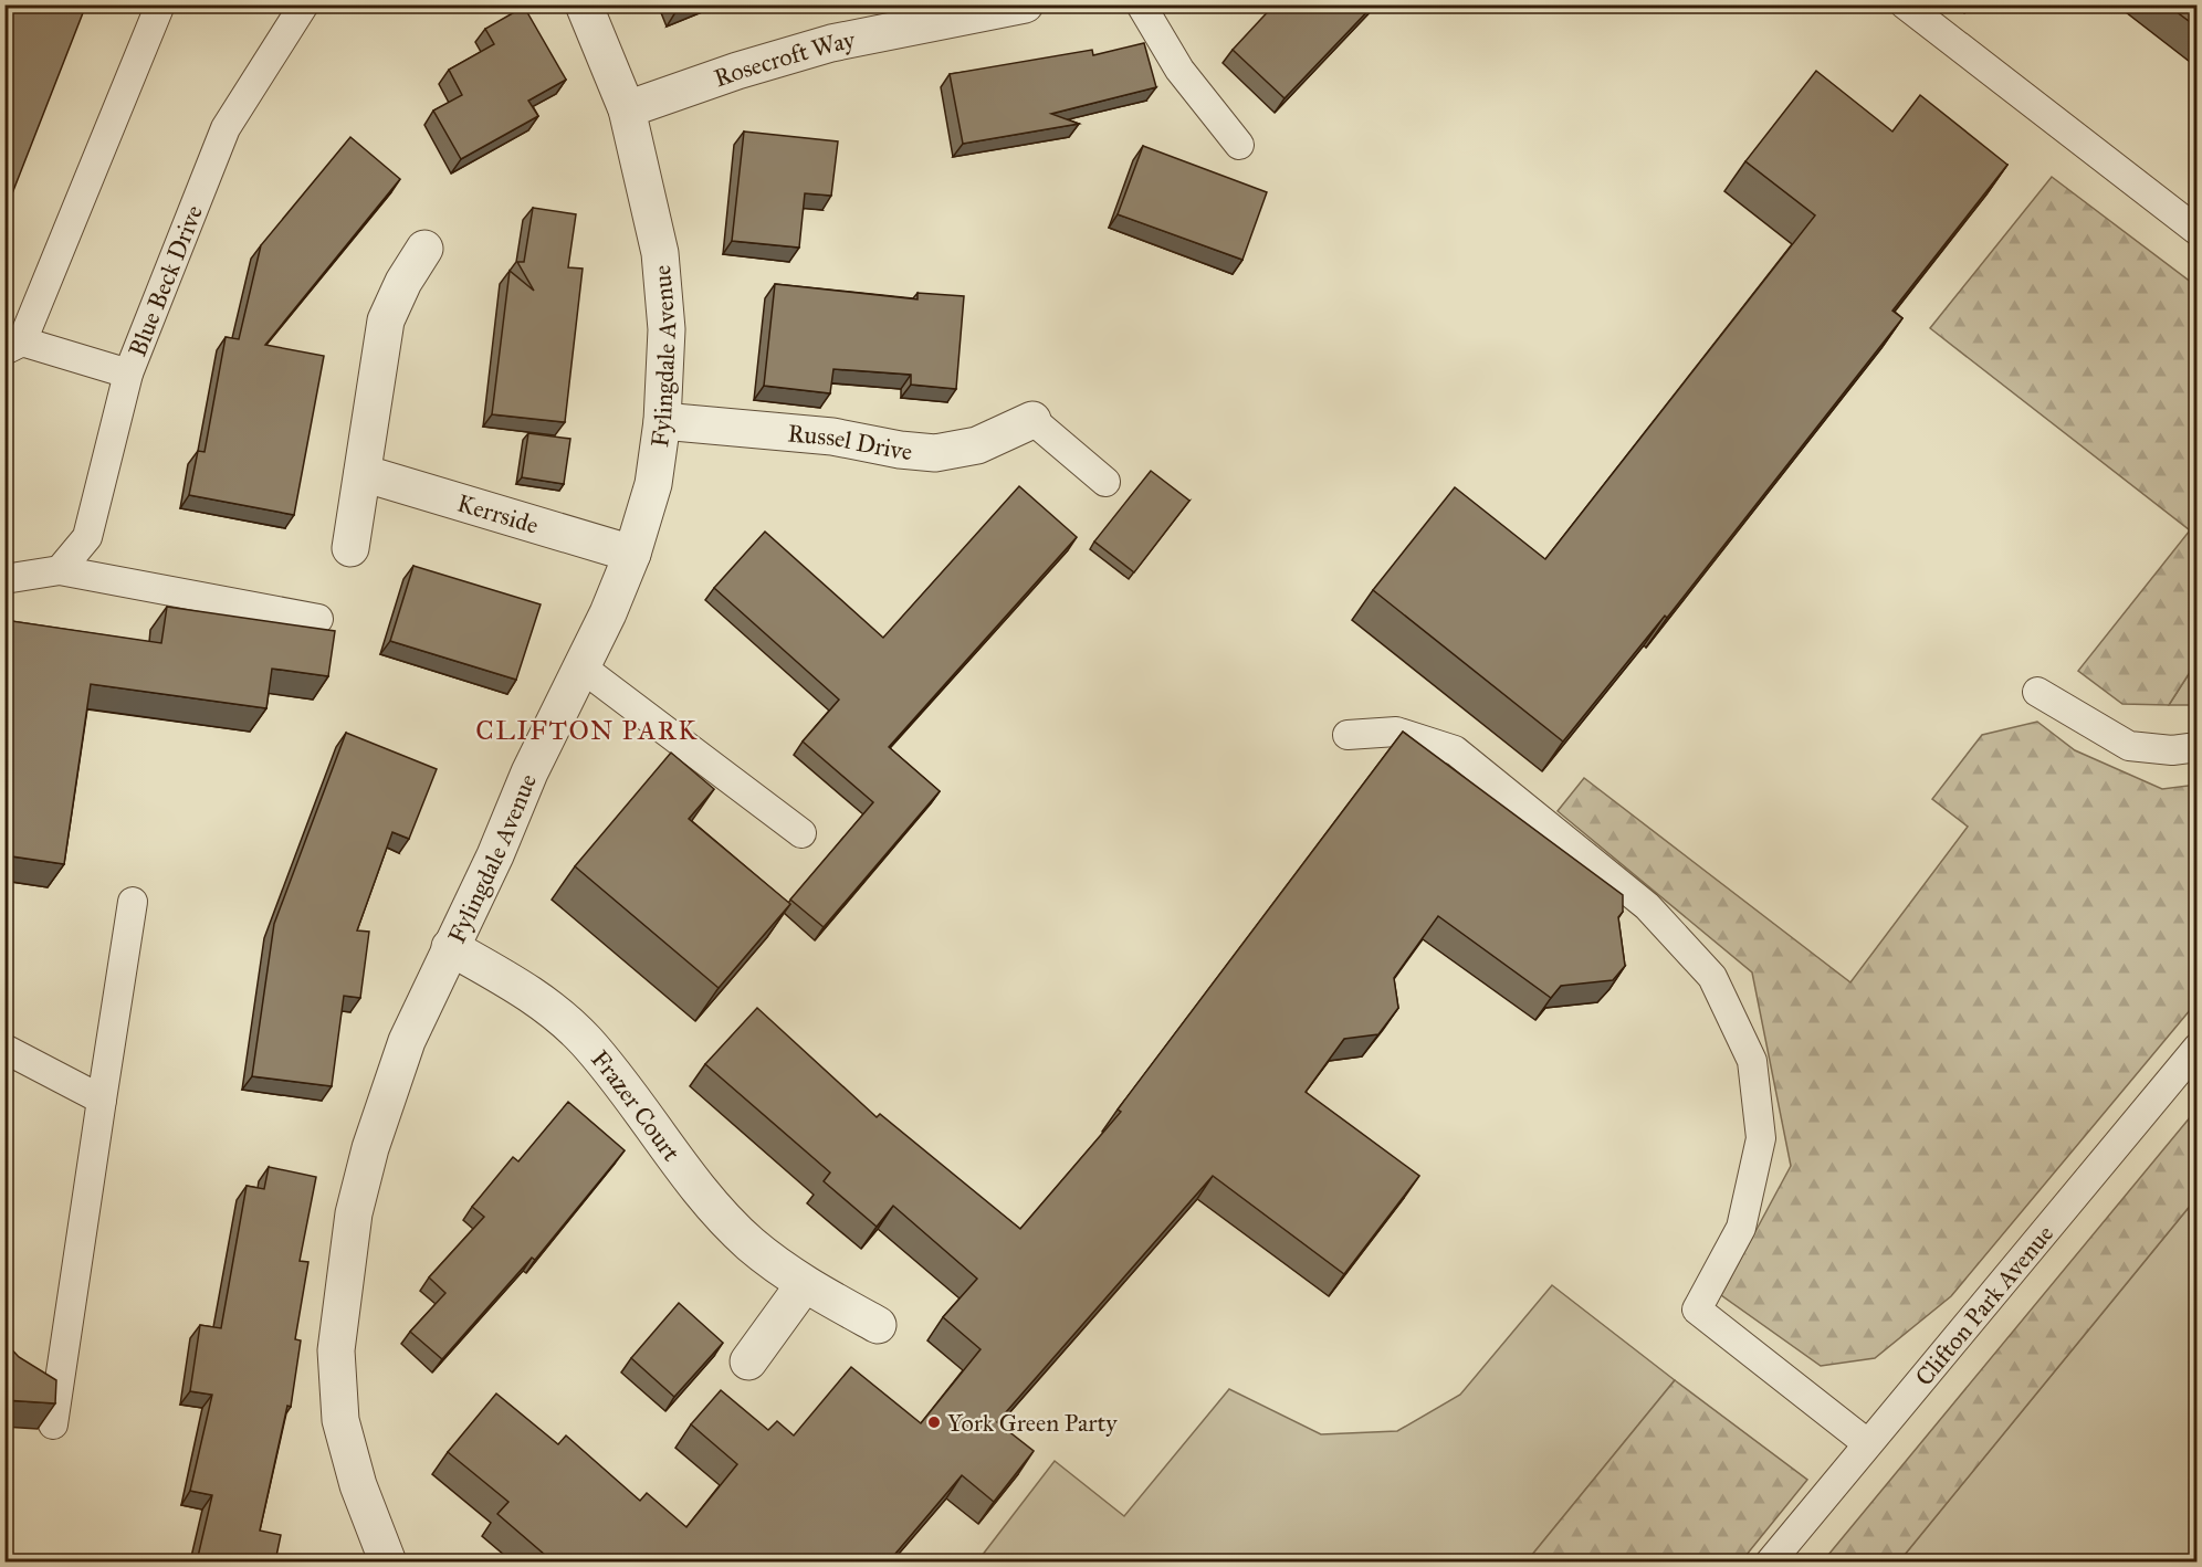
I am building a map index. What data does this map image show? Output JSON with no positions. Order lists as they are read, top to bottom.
{
  "streets": {
    "street": [
      "Rosecroft Way",
      "Fylingdale Avenue",
      "Russel Drive",
      "Kerrside",
      "Frazer Court"
    ],
    "lane": ["Blue Beck Drive", "Clifton Park Avenue"]
  },
  "crossings": [
    ["Rosecroft Way", "Fylingdale Avenue"],
    ["Fylingdale Avenue", "Russel Drive"],
    ["Fylingdale Avenue", "Kerrside"],
    ["Fylingdale Avenue", "Frazer Court"]
  ],
  "districts": ["CLIFTON PARK"],
  "places": ["York Green Party"]
}
